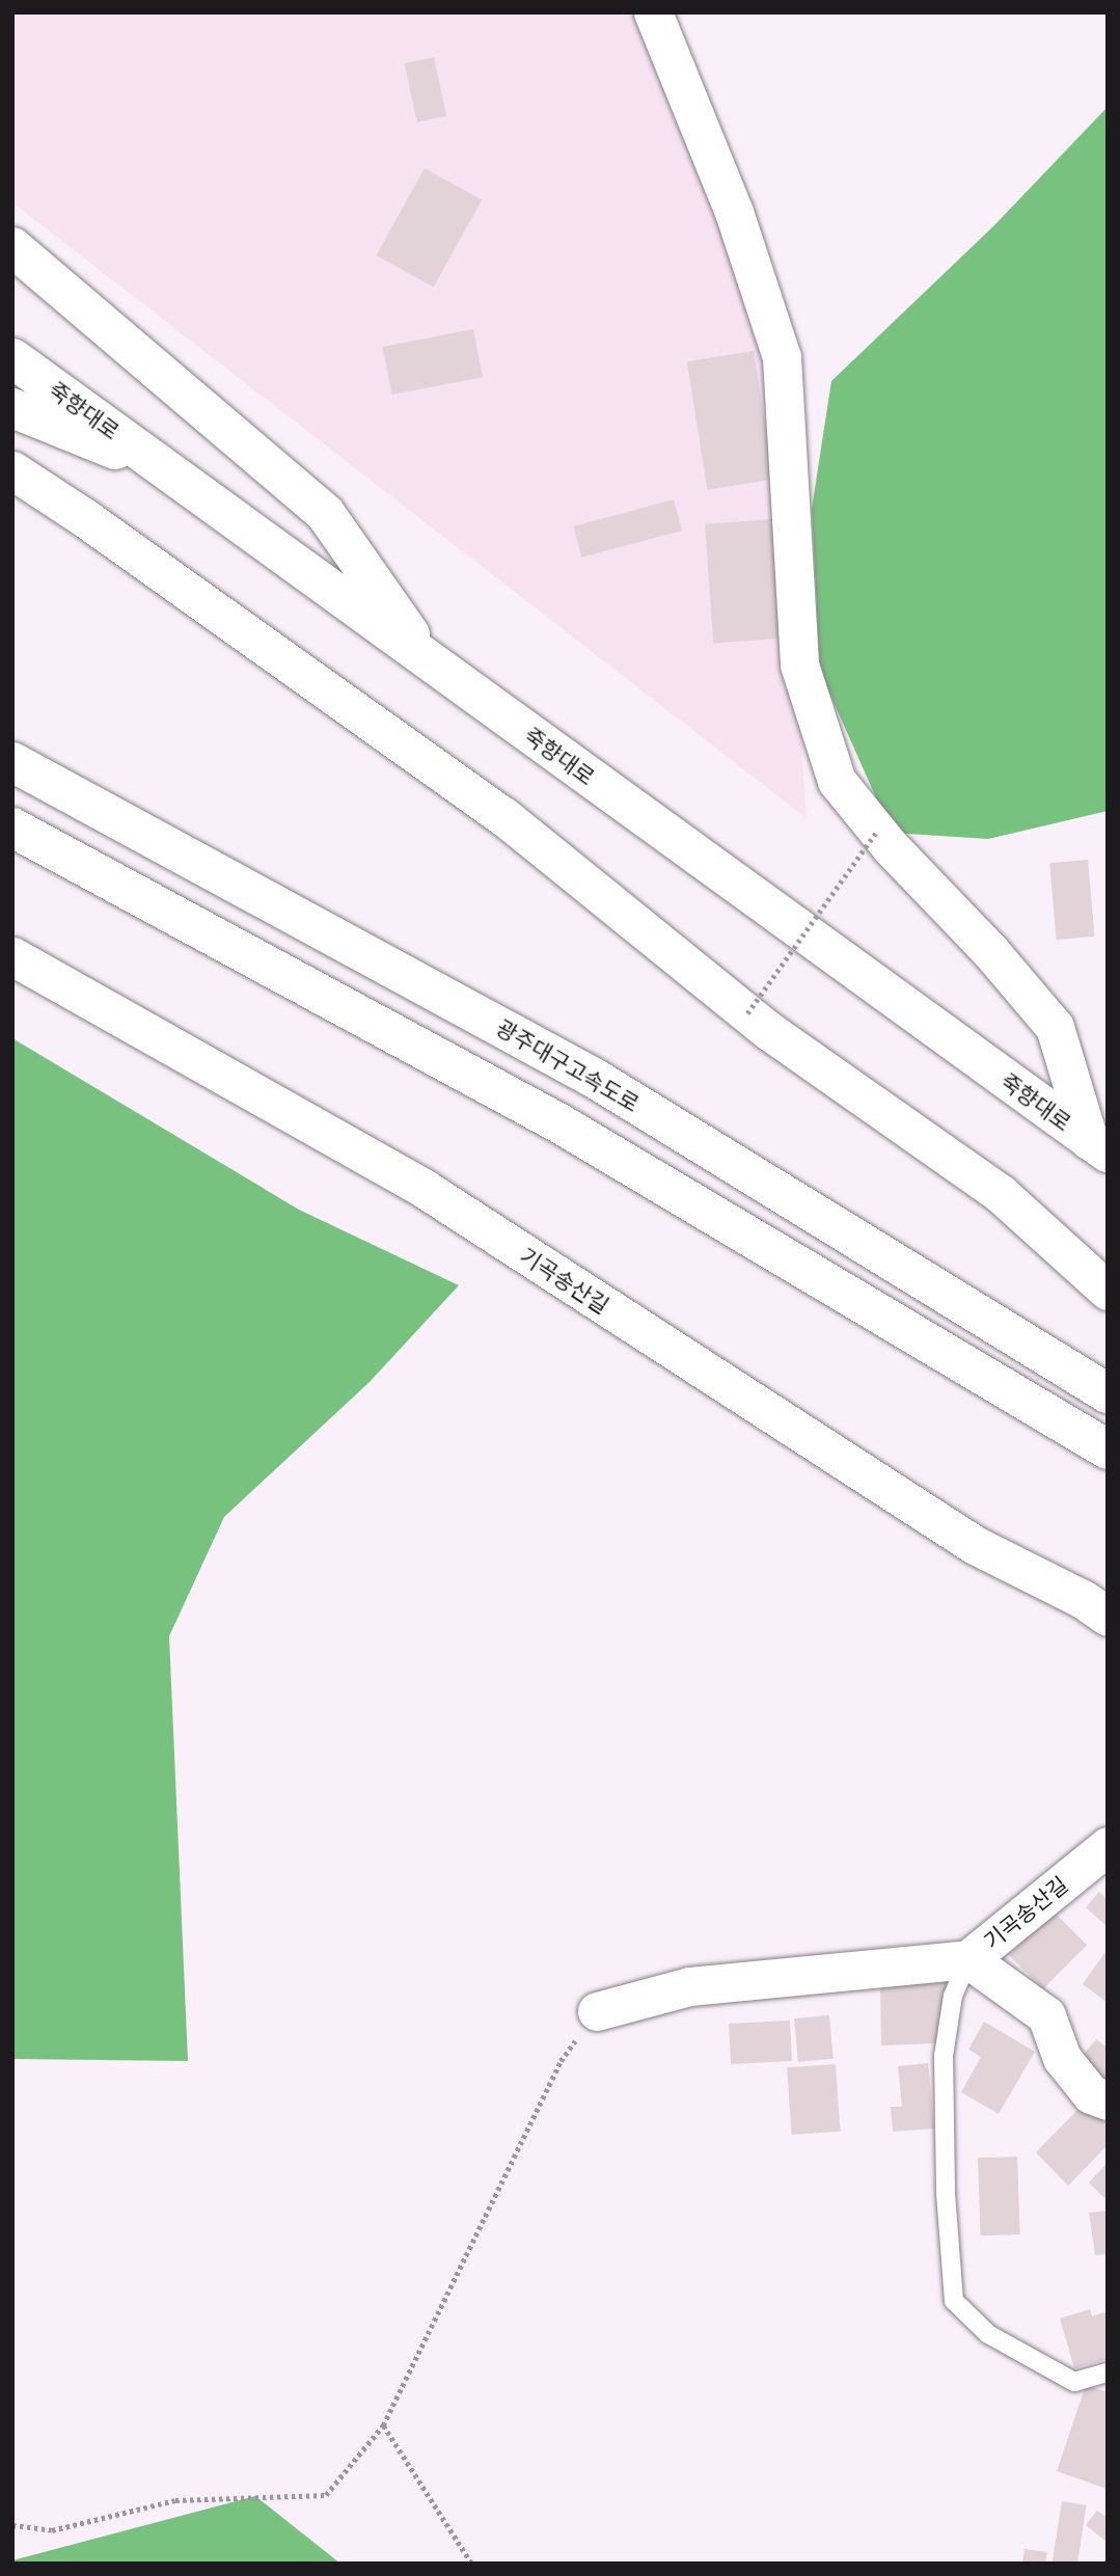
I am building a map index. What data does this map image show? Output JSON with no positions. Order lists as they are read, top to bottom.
{
  "streets": {
    "main road": ["죽향대로", "광주대구고속도로"],
    "street": ["기곡송산길"]
  }
}
